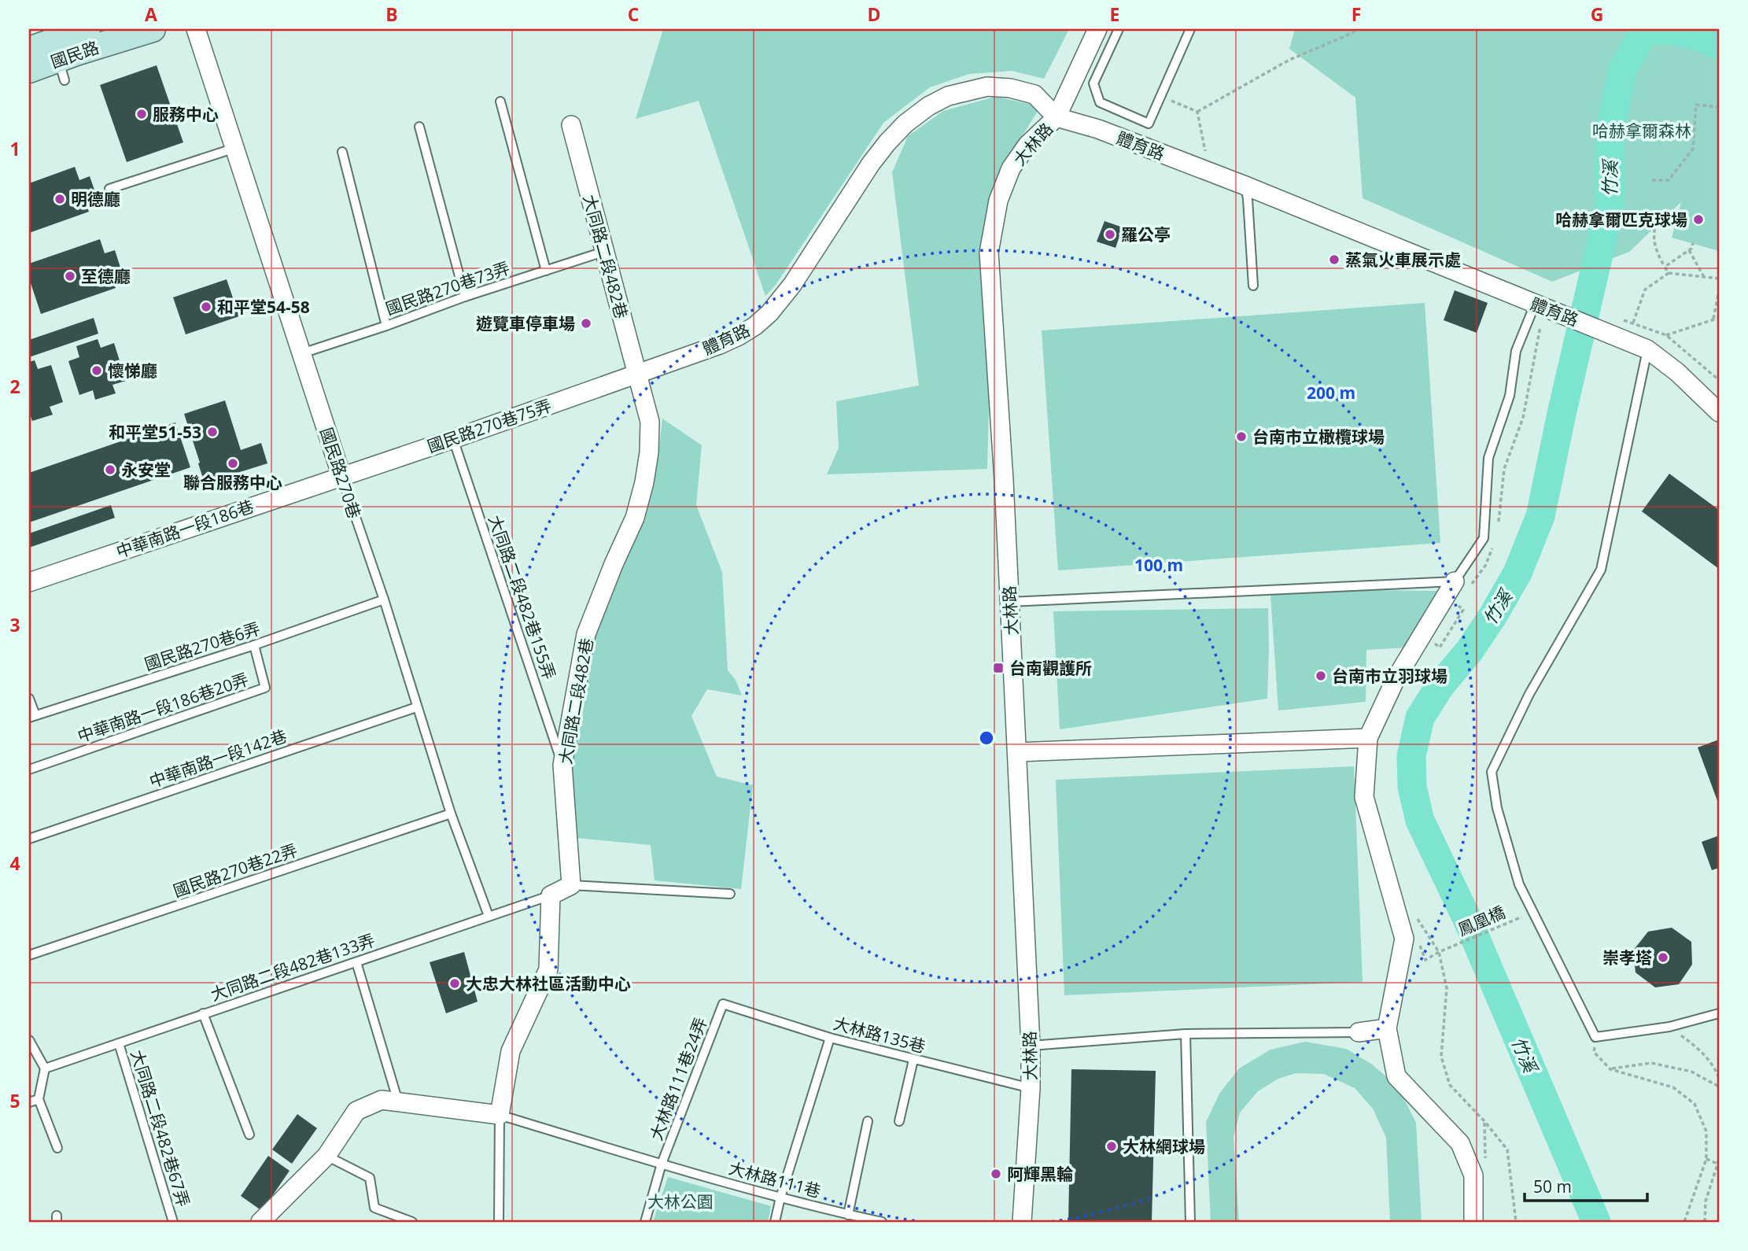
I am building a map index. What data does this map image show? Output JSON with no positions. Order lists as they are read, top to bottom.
{
  "streets": {
    "street": [
      "國民路",
      "大林路",
      "體育路",
      "大同路二段482巷",
      "國民路270巷75弄",
      "國民路270巷",
      "中華南路一段186巷"
    ],
    "lane": [
      "國民路270巷73弄",
      "大同路二段482巷155弄",
      "國民路270巷6弄",
      "中華南路一段186巷20弄",
      "中華南路一段142巷",
      "國民路270巷22弄",
      "大同路二段482巷133弄",
      "大林路135巷",
      "大林路111巷24弄",
      "大同路二段482巷67弄",
      "大林路111巷"
    ],
    "path": ["鳳凰橋"]
  },
  "crossings": [
    ["大林路", "體育路"],
    ["大林路", "大林路135巷"],
    ["體育路", "大同路二段482巷"],
    ["體育路", "國民路270巷75弄"],
    ["大同路二段482巷", "國民路270巷73弄"],
    ["大同路二段482巷", "國民路270巷75弄"],
    ["大同路二段482巷", "大同路二段482巷155弄"],
    ["國民路270巷73弄", "國民路270巷"],
    ["國民路270巷75弄", "國民路270巷"],
    ["國民路270巷75弄", "中華南路一段186巷"],
    ["國民路270巷75弄", "大同路二段482巷155弄"],
    ["國民路270巷", "中華南路一段186巷"],
    ["國民路270巷", "國民路270巷6弄"],
    ["國民路270巷", "中華南路一段142巷"],
    ["國民路270巷", "國民路270巷22弄"],
    ["國民路270巷", "大同路二段482巷133弄"],
    ["國民路270巷6弄", "中華南路一段186巷20弄"],
    ["大同路二段482巷133弄", "大同路二段482巷67弄"],
    ["大林路135巷", "大林路111巷24弄"],
    ["大林路111巷24弄", "大林路111巷"]
  ],
  "water": ["竹溪"],
  "parks": ["哈赫拿爾森林", "大林公園"],
  "places": {
    "other": [
      "服務中心",
      "明德廳",
      "哈赫拿爾匹克球場",
      "羅公亭",
      "蒸氣火車展示處",
      "至德廳",
      "和平堂54-58",
      "遊覽車停車場",
      "懷悌廳",
      "和平堂51-53",
      "台南市立橄欖球場",
      "聯合服務中心",
      "永安堂",
      "台南市立羽球場",
      "崇孝塔",
      "大忠大林社區活動中心",
      "大林網球場",
      "阿輝黑輪"
    ],
    "transit": ["台南觀護所"]
  },
  "scale_bar": "50 m",
  "grid": {
    "columns": [
      "A",
      "B",
      "C",
      "D",
      "E",
      "F",
      "G"
    ],
    "rows": [
      "1",
      "2",
      "3",
      "4",
      "5"
    ]
  },
  "rings": ["200 m", "100 m"]
}
